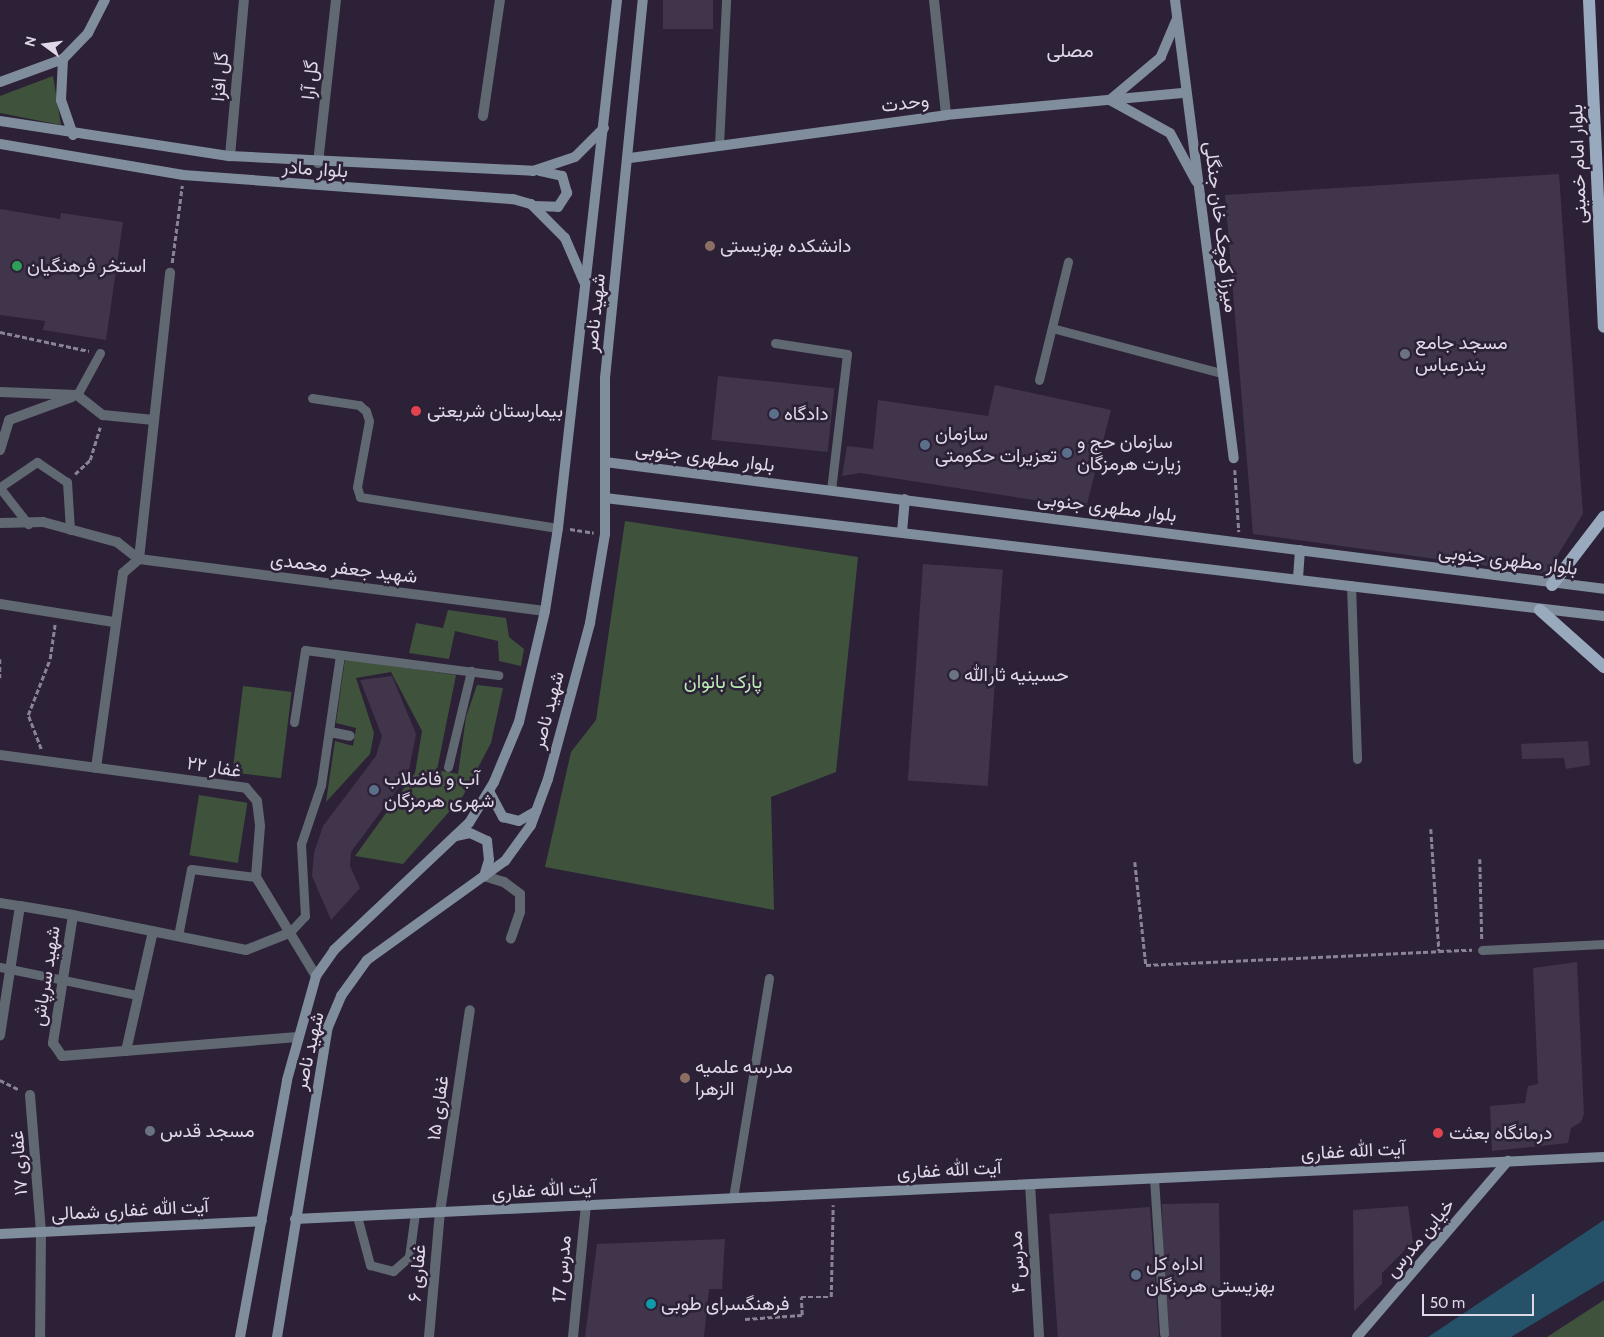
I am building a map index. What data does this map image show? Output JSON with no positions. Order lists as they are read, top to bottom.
{
  "streets": {
    "main road": ["بلوار امام خمینی"],
    "street": [
      "گل افزا",
      "گل آرا",
      "وحدت",
      "بلوار مادر",
      "میرزا کوچک خان جنگلی",
      "شهید ناصر",
      "بلوار مطهری جنوبی",
      "شهید جعفر محمدی",
      "غفار ۲۲",
      "شهید سرپاش",
      "غفاری ۱۵",
      "آیت الله غفاری",
      "غفاری ۱۷",
      "آیت الله غفاری شمالی",
      "خیابن مدرس",
      "مدرس ۴",
      "مدرس 17",
      "غفاری ۶"
    ]
  },
  "crossings": [
    ["گل افزا", "بلوار مادر"],
    ["گل آرا", "بلوار مادر"],
    ["وحدت", "میرزا کوچک خان جنگلی"],
    ["وحدت", "شهید ناصر"],
    ["بلوار مادر", "شهید ناصر"],
    ["شهید ناصر", "بلوار مطهری جنوبی"],
    ["شهید ناصر", "شهید جعفر محمدی"],
    ["شهید ناصر", "شهید سرپاش"],
    ["شهید ناصر", "آیت الله غفاری"],
    ["شهید ناصر", "آیت الله غفاری شمالی"],
    ["غفاری ۱۵", "آیت الله غفاری"],
    ["غفاری ۱۵", "غفاری ۶"],
    ["آیت الله غفاری", "خیابن مدرس"],
    ["آیت الله غفاری", "مدرس ۴"],
    ["آیت الله غفاری", "مدرس 17"],
    ["آیت الله غفاری", "غفاری ۶"],
    ["غفاری ۱۷", "آیت الله غفاری شمالی"]
  ],
  "districts": ["مصلی"],
  "parks": ["پارک بانوان"],
  "places": [
    "دانشکده بهزیستی",
    "استخر فرهنگیان",
    "مسجد جامع بندرعباس",
    "بیمارستان شریعتی",
    "دادگاه",
    "سازمان تعزیرات حکومتی",
    "سازمان حج و زیارت هرمزگان",
    "حسینیه ثارالله",
    "آب و فاضلاب شهری هرمزگان",
    "مدرسه علمیه الزهرا",
    "مسجد قدس",
    "درمانگاه بعثت",
    "اداره کل بهزیستی هرمزگان",
    "فرهنگسرای طوبی"
  ],
  "scale_bar": "50 m",
  "north": "left"
}
